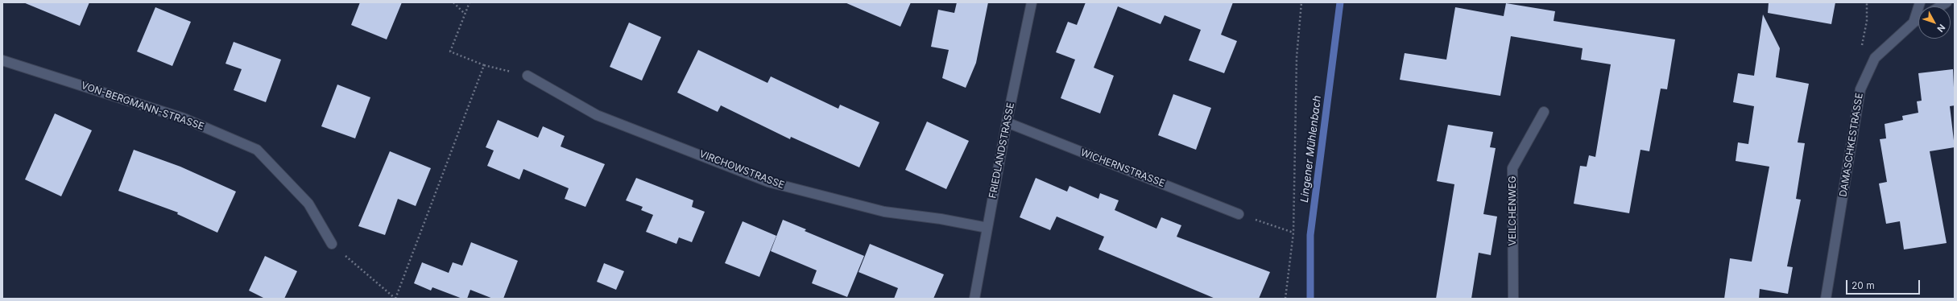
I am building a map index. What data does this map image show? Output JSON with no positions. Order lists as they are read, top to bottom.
{
  "streets": {
    "street": [
      "VON-BERGMANN-STRASSE",
      "DAMASCHKESTRASSE",
      "FRIEDLANDSTRASSE",
      "WICHERNSTRASSE",
      "VIRCHOWSTRASSE",
      "VEILCHENWEG"
    ]
  },
  "crossings": [
    ["FRIEDLANDSTRASSE", "WICHERNSTRASSE"],
    ["FRIEDLANDSTRASSE", "VIRCHOWSTRASSE"]
  ],
  "water": ["Lingener Mühlenbach"],
  "scale_bar": "20 m",
  "north": "bottom right"
}
